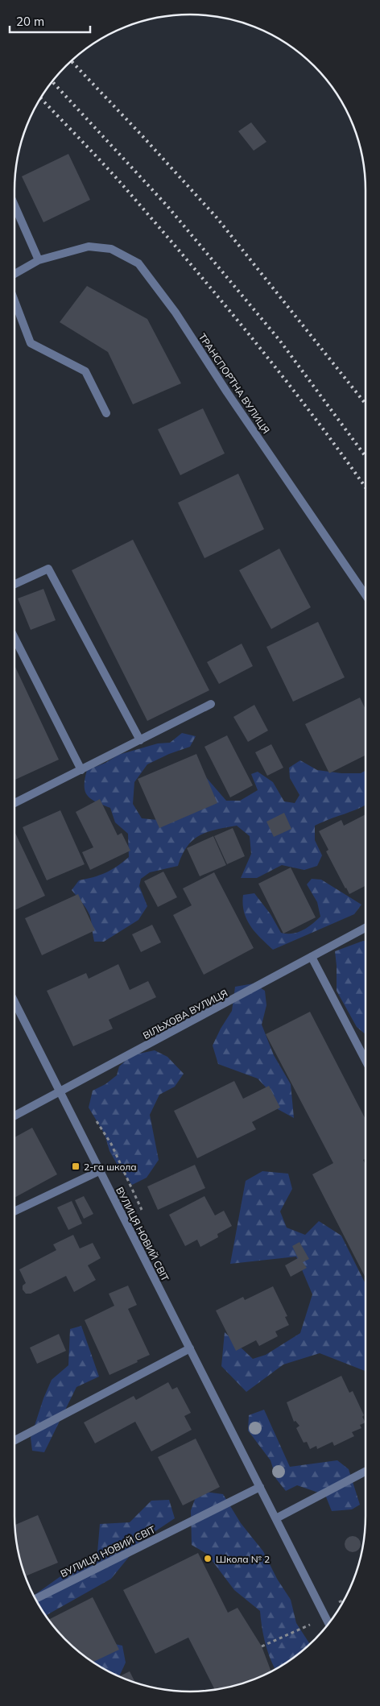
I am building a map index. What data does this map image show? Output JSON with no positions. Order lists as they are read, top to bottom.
{
  "streets": {
    "street": ["ТРАНСПОРТНА ВУЛИЦЯ", "ВІЛЬХОВА ВУЛИЦЯ", "ВУЛИЦЯ НОВИЙ СВІТ"]
  },
  "crossings": [
    ["ВІЛЬХОВА ВУЛИЦЯ", "ВУЛИЦЯ НОВИЙ СВІТ"]
  ],
  "places": {
    "transit": ["2-га школа"],
    "other": ["Школа № 2"]
  },
  "scale_bar": "20 m"
}
